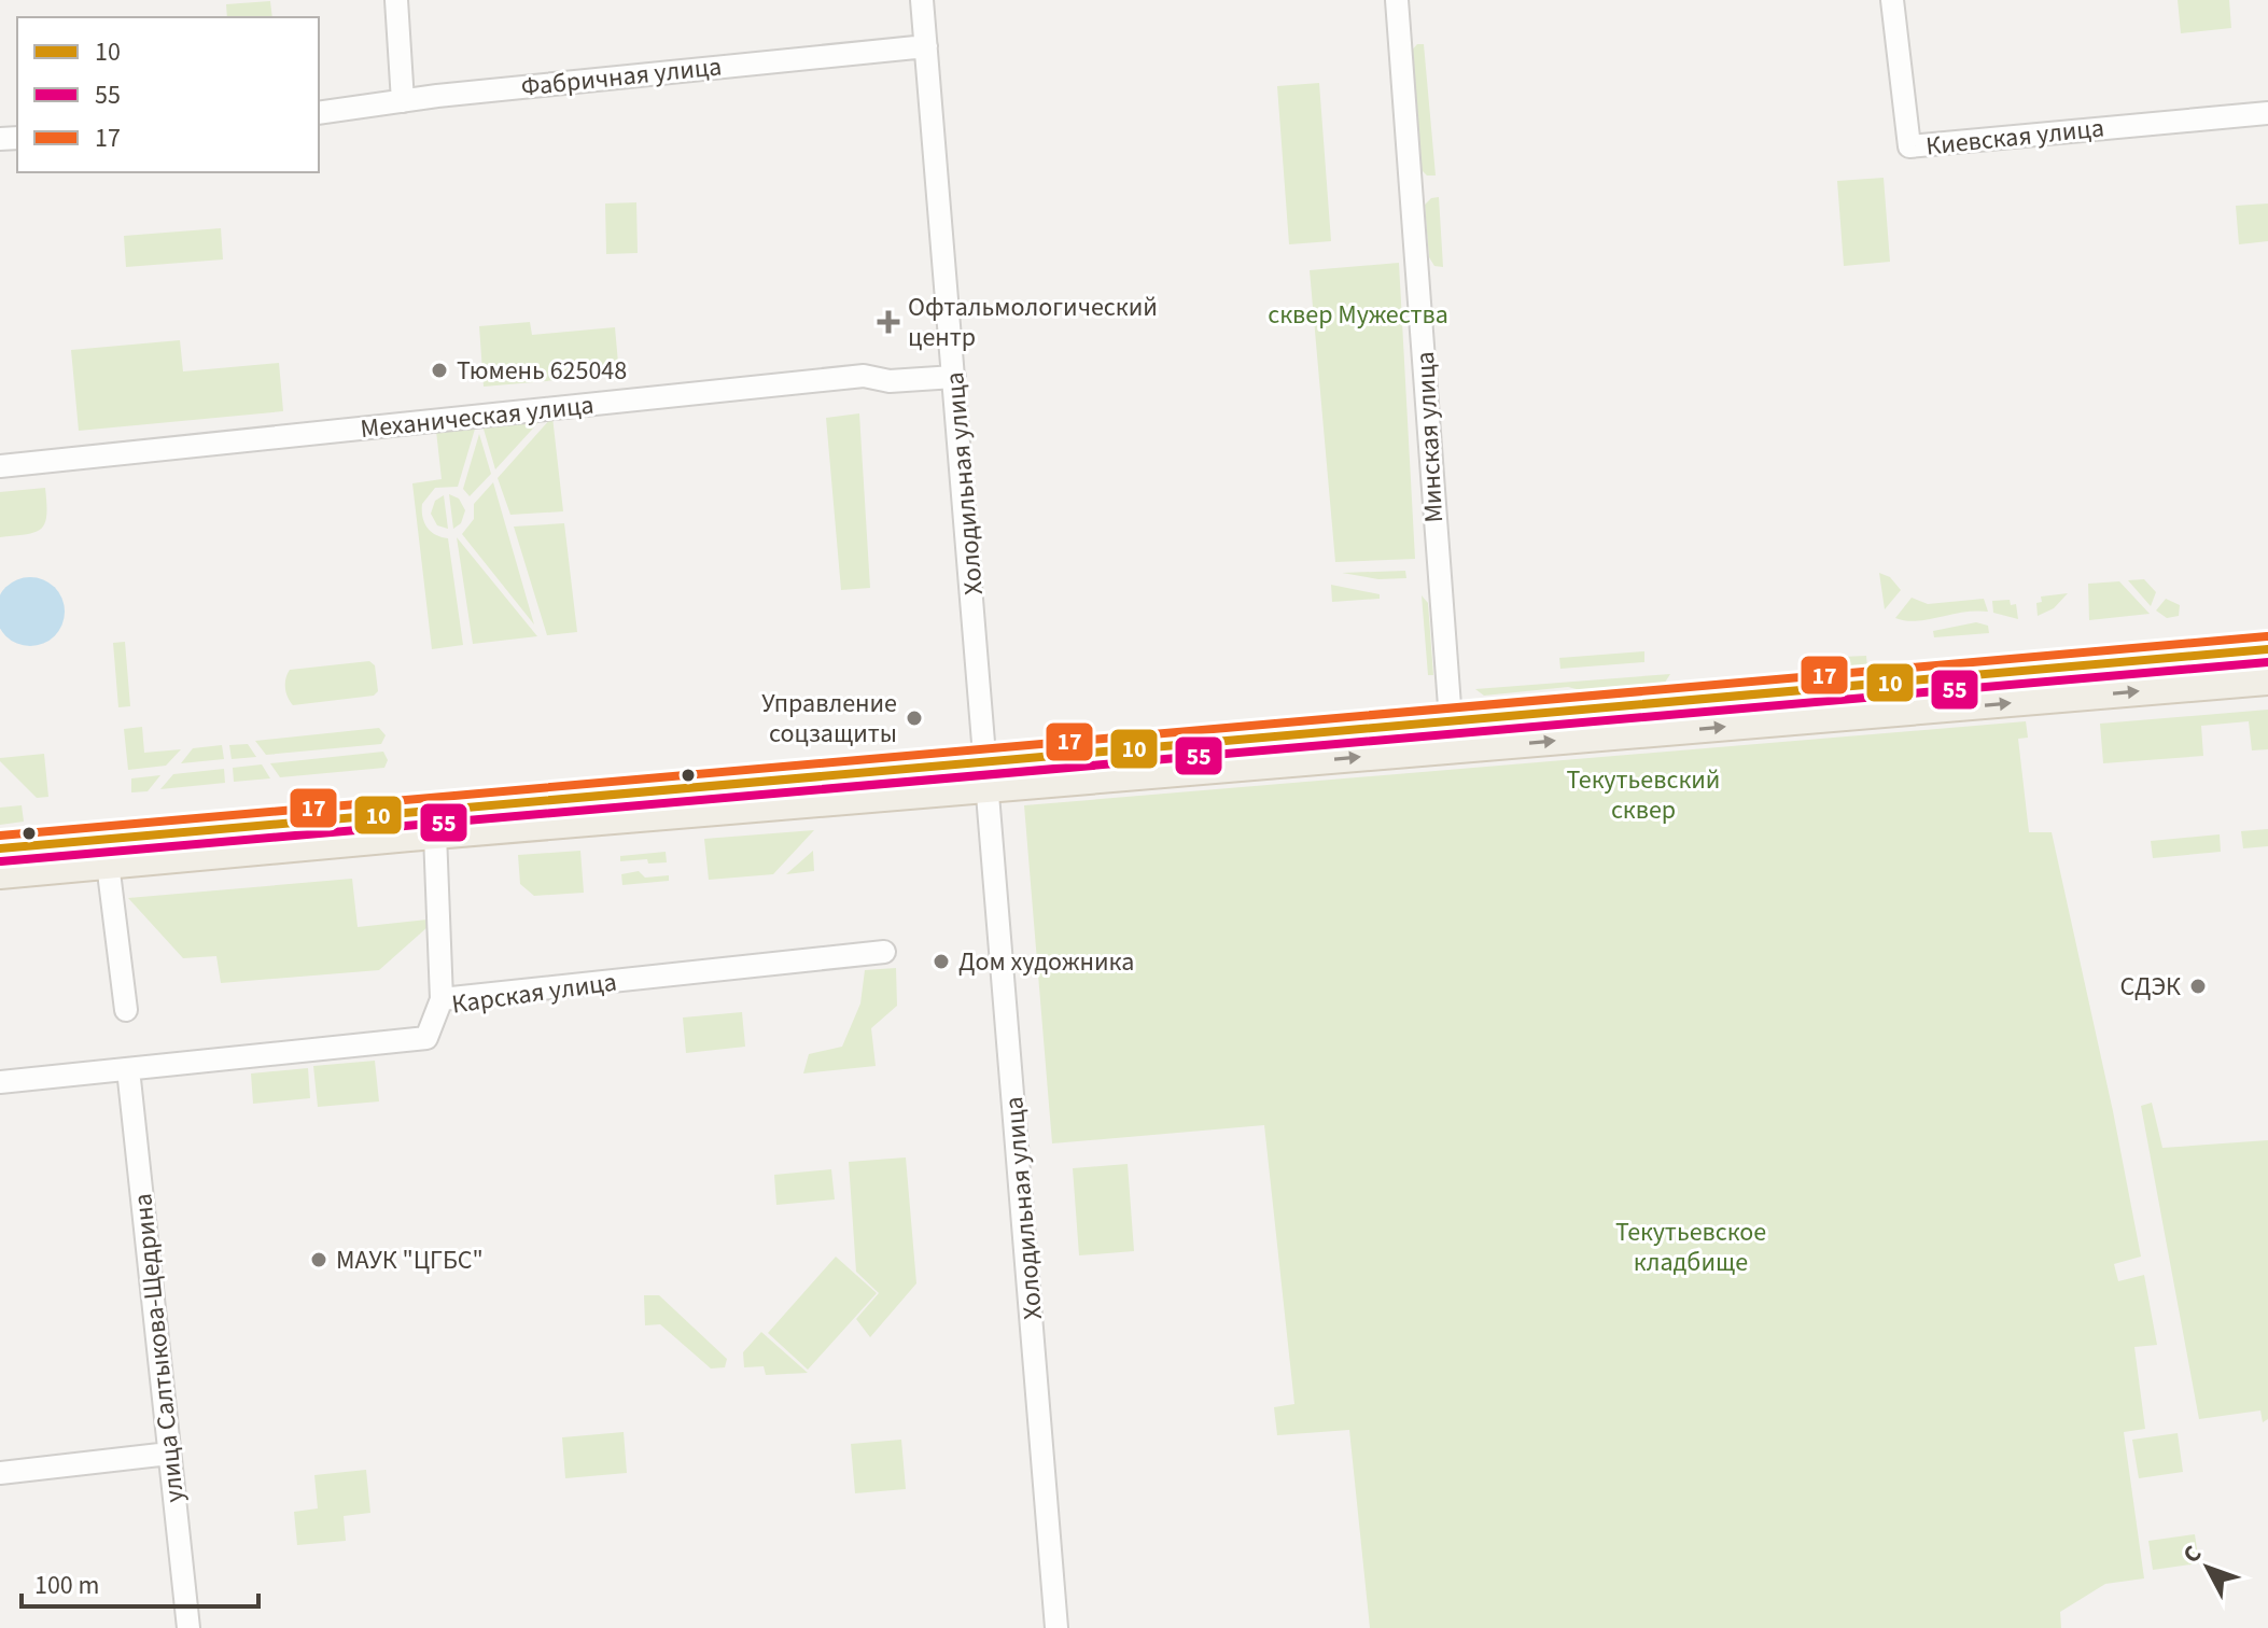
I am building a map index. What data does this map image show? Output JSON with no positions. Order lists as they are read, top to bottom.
{
  "streets": {
    "street": [
      "Фабричная улица",
      "Киевская улица",
      "Механическая улица",
      "Минская улица",
      "Холодильная улица",
      "Карская улица",
      "улица Салтыкова-Щедрина"
    ]
  },
  "crossings": [
    ["Фабричная улица", "Холодильная улица"],
    ["Механическая улица", "Холодильная улица"],
    ["Карская улица", "улица Салтыкова-Щедрина"]
  ],
  "parks": ["сквер Мужества", "Текутьевский сквер", "Текутьевское кладбище"],
  "places": {
    "health": ["Офтальмологический центр"],
    "other": [
      "Тюмень 625048",
      "Управление соцзащиты",
      "Дом художника",
      "СДЭК",
      "МАУК \"ЦГБС\""
    ]
  },
  "lines": ["transit line 17", "transit line 10", "transit line 55"],
  "legend": ["10", "55", "17"],
  "scale_bar": "100 m",
  "north": "top left"
}
